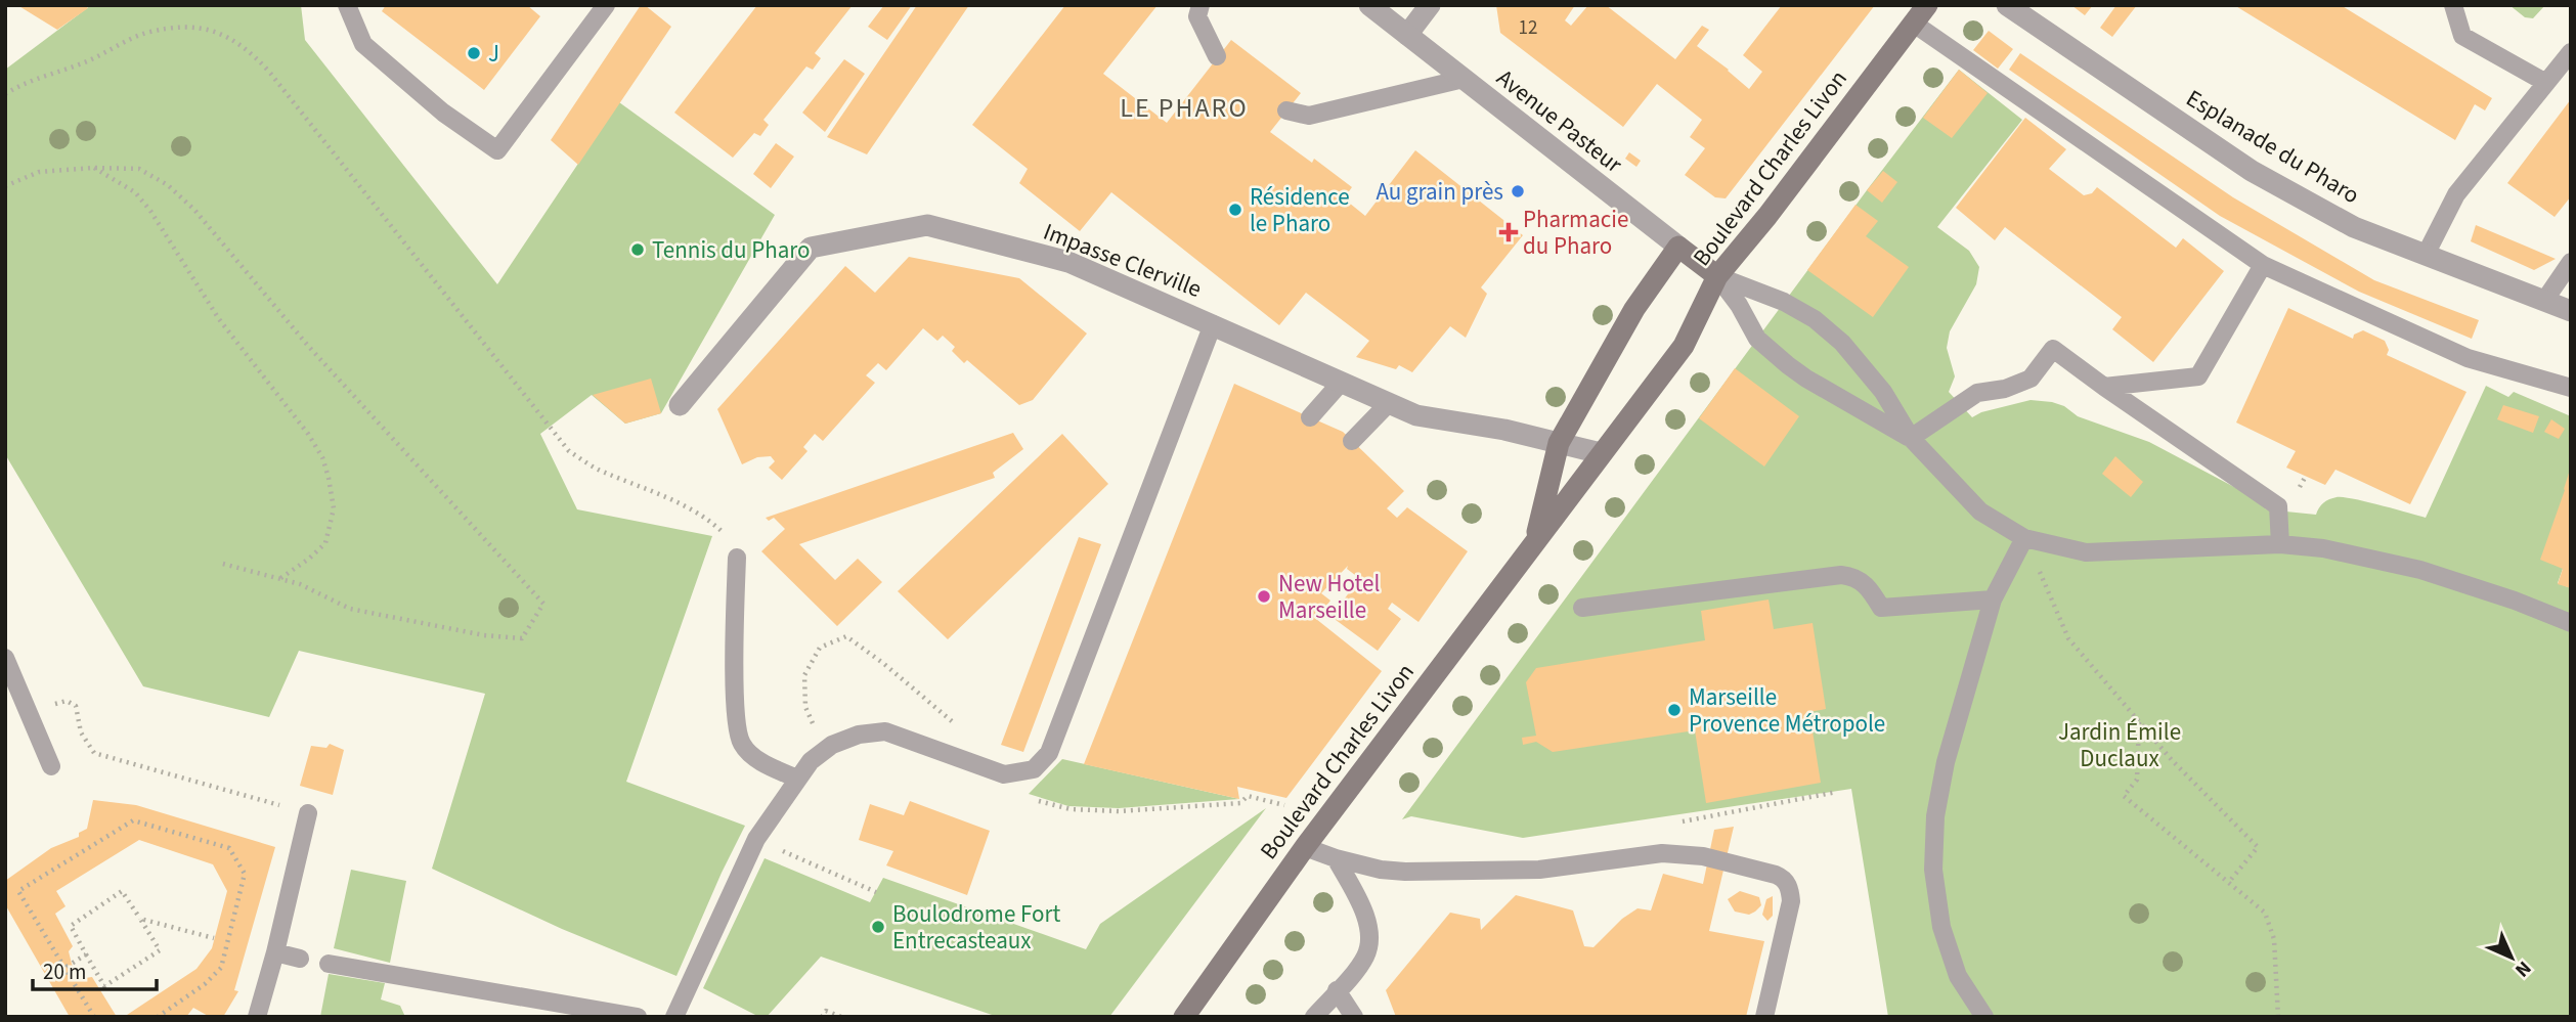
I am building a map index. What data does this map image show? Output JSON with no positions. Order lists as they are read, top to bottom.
{
  "streets": {
    "main road": ["Avenue Pasteur", "Boulevard Charles Livon"],
    "street": ["Esplanade du Pharo", "Impasse Clerville"]
  },
  "crossings": [
    ["Avenue Pasteur", "Boulevard Charles Livon"],
    ["Boulevard Charles Livon", "Impasse Clerville"]
  ],
  "districts": ["LE PHARO"],
  "parks": ["Jardin Émile Duclaux"],
  "places": {
    "other": [
      "J",
      "Au grain près",
      "Résidence le Pharo",
      "Tennis du Pharo",
      "New Hotel Marseille",
      "Marseille Provence Métropole",
      "Boulodrome Fort Entrecasteaux"
    ],
    "health": ["Pharmacie du Pharo"]
  },
  "house_numbers": ["12"],
  "scale_bar": "20 m",
  "north": "bottom right"
}
